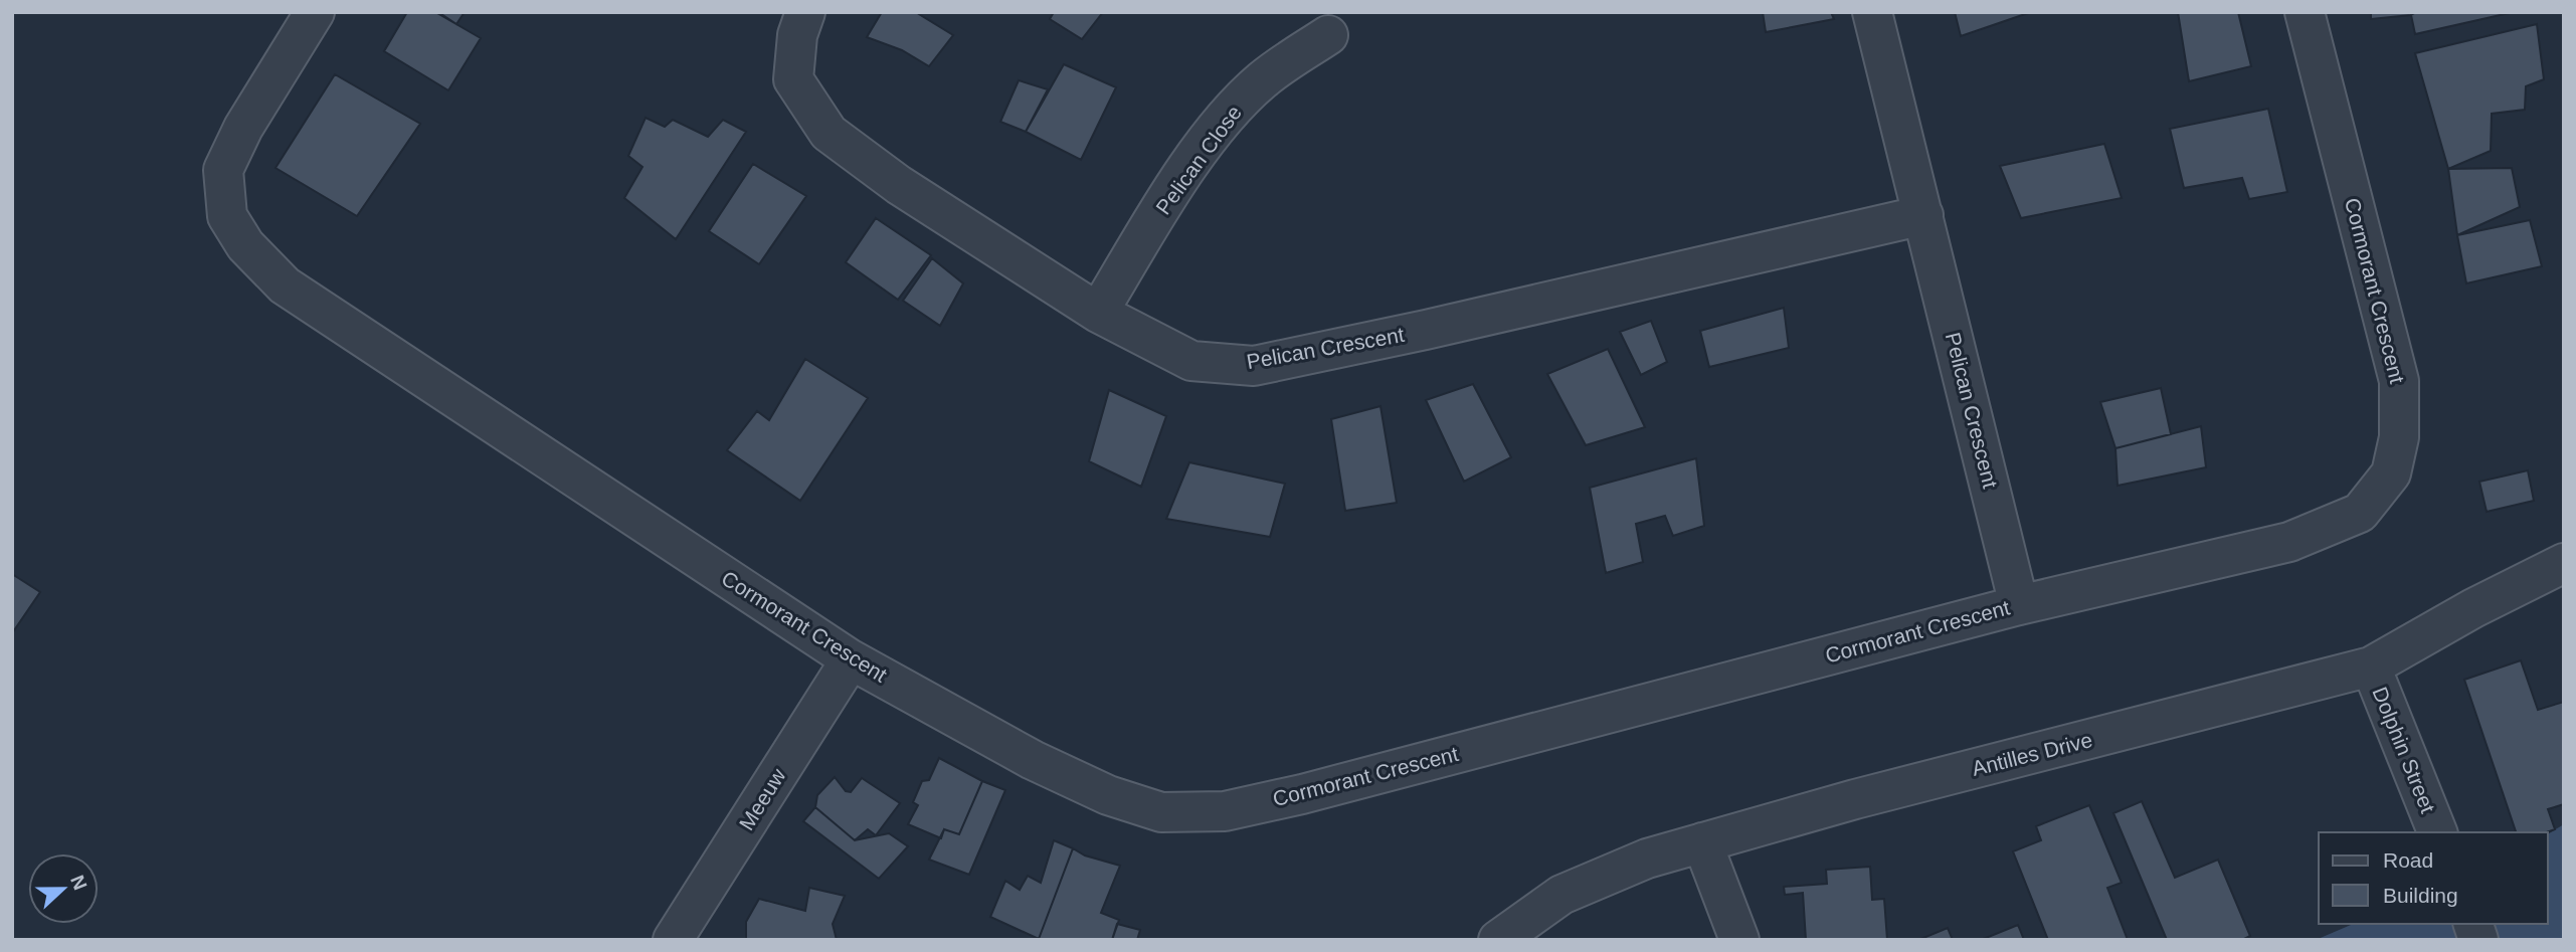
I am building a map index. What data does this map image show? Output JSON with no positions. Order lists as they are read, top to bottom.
{
  "streets": {
    "street": [
      "Pelican Close",
      "Cormorant Crescent",
      "Pelican Crescent",
      "Dolphin Street",
      "Antilles Drive",
      "Meeuw"
    ]
  },
  "crossings": [
    ["Pelican Close", "Pelican Crescent"],
    ["Cormorant Crescent", "Pelican Crescent"],
    ["Cormorant Crescent", "Meeuw"],
    ["Dolphin Street", "Antilles Drive"]
  ],
  "legend": ["Road", "Building"],
  "north": "right"
}
